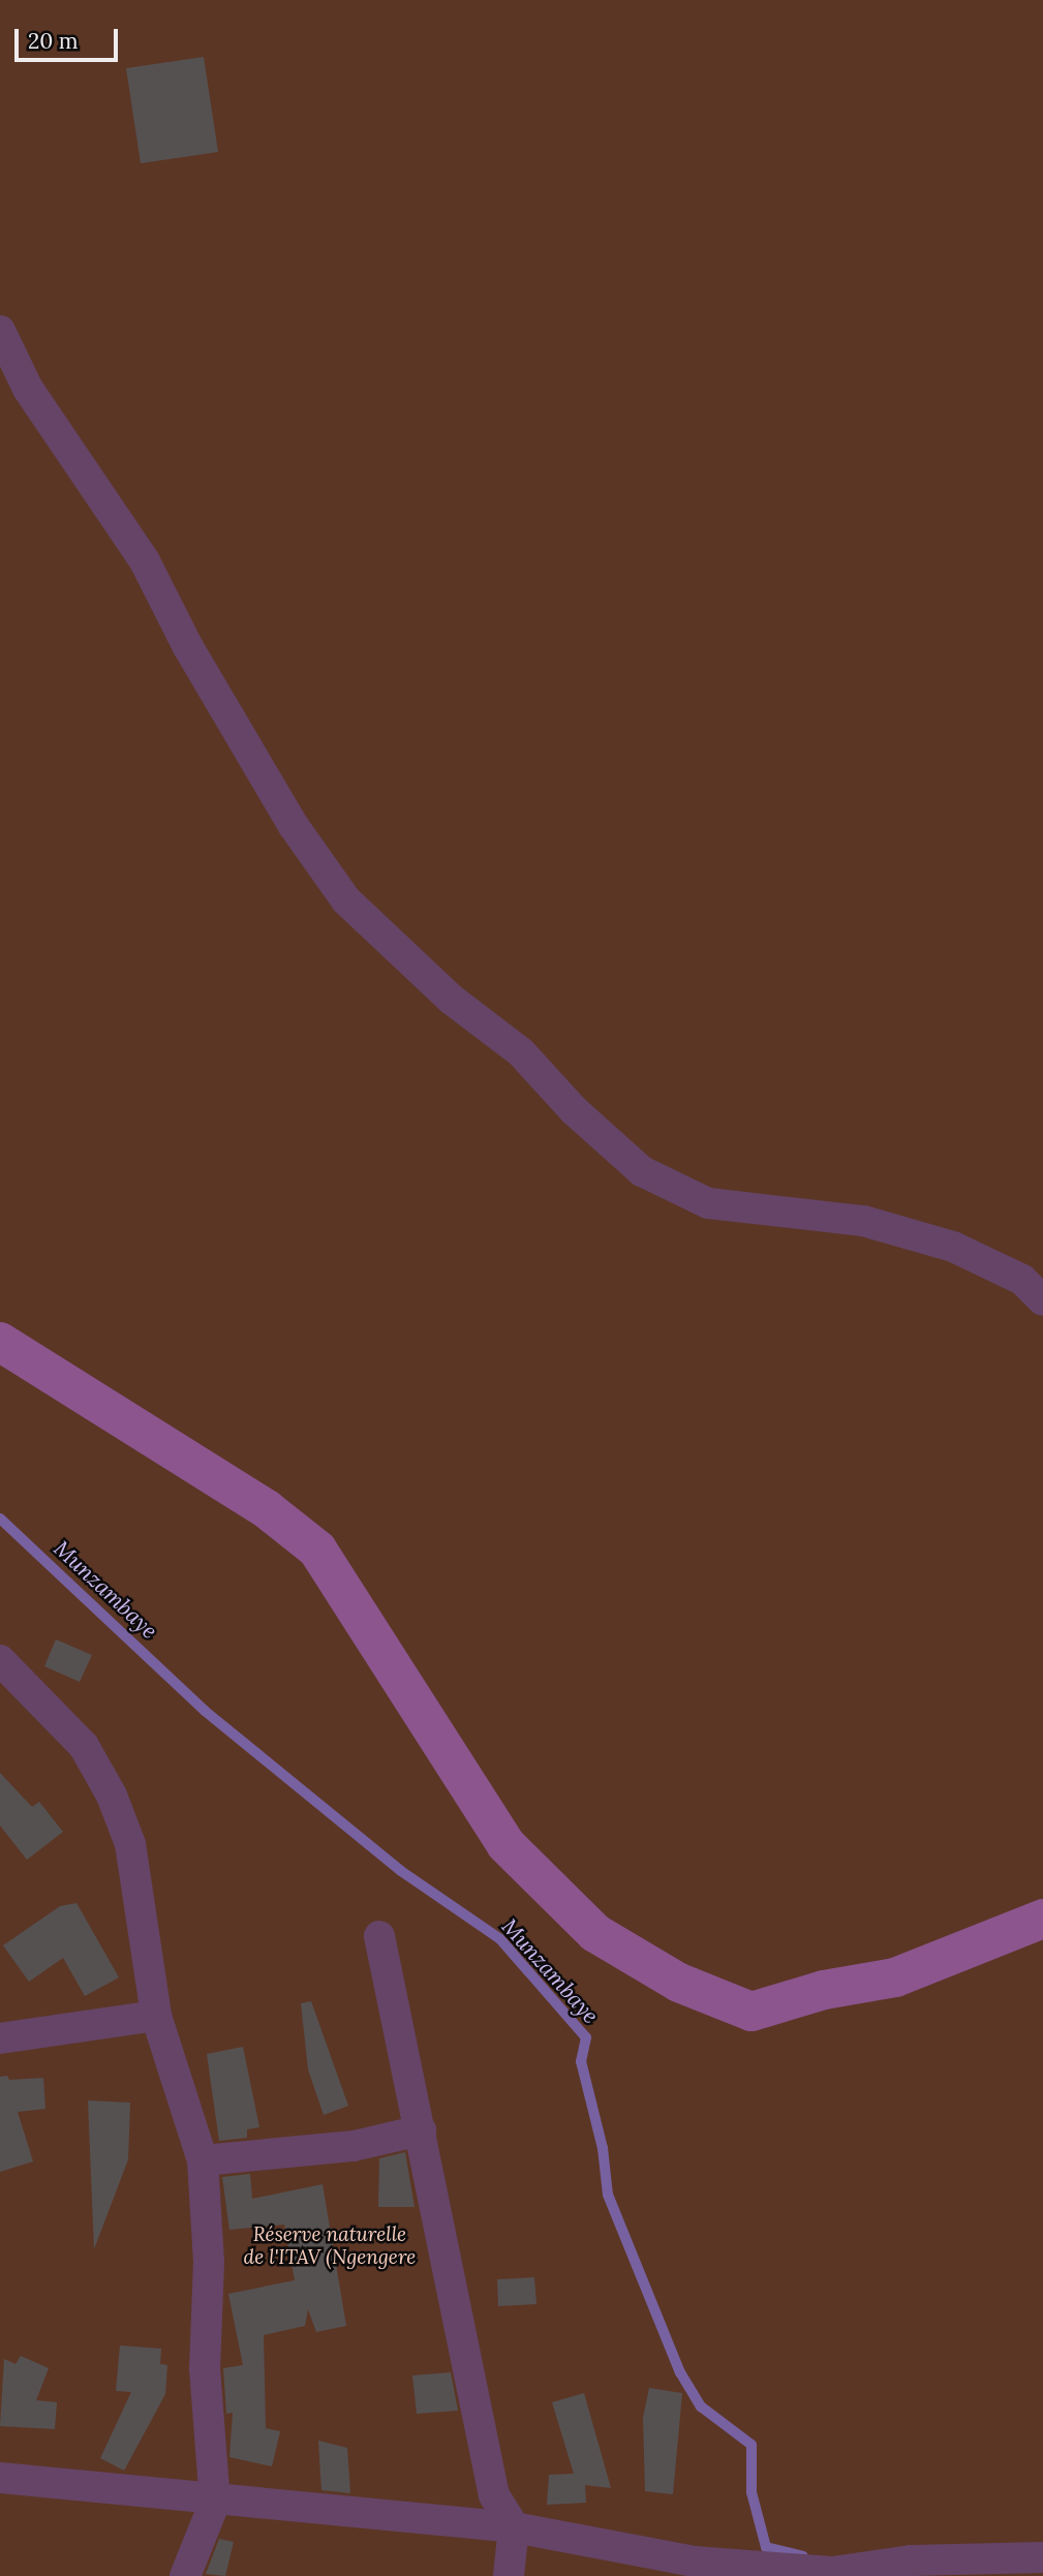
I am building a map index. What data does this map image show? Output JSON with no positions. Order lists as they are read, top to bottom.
{
  "water": ["Munzambaye"],
  "parks": ["Réserve naturelle de l'ITAV (Ngengere"],
  "scale_bar": "20 m"
}
